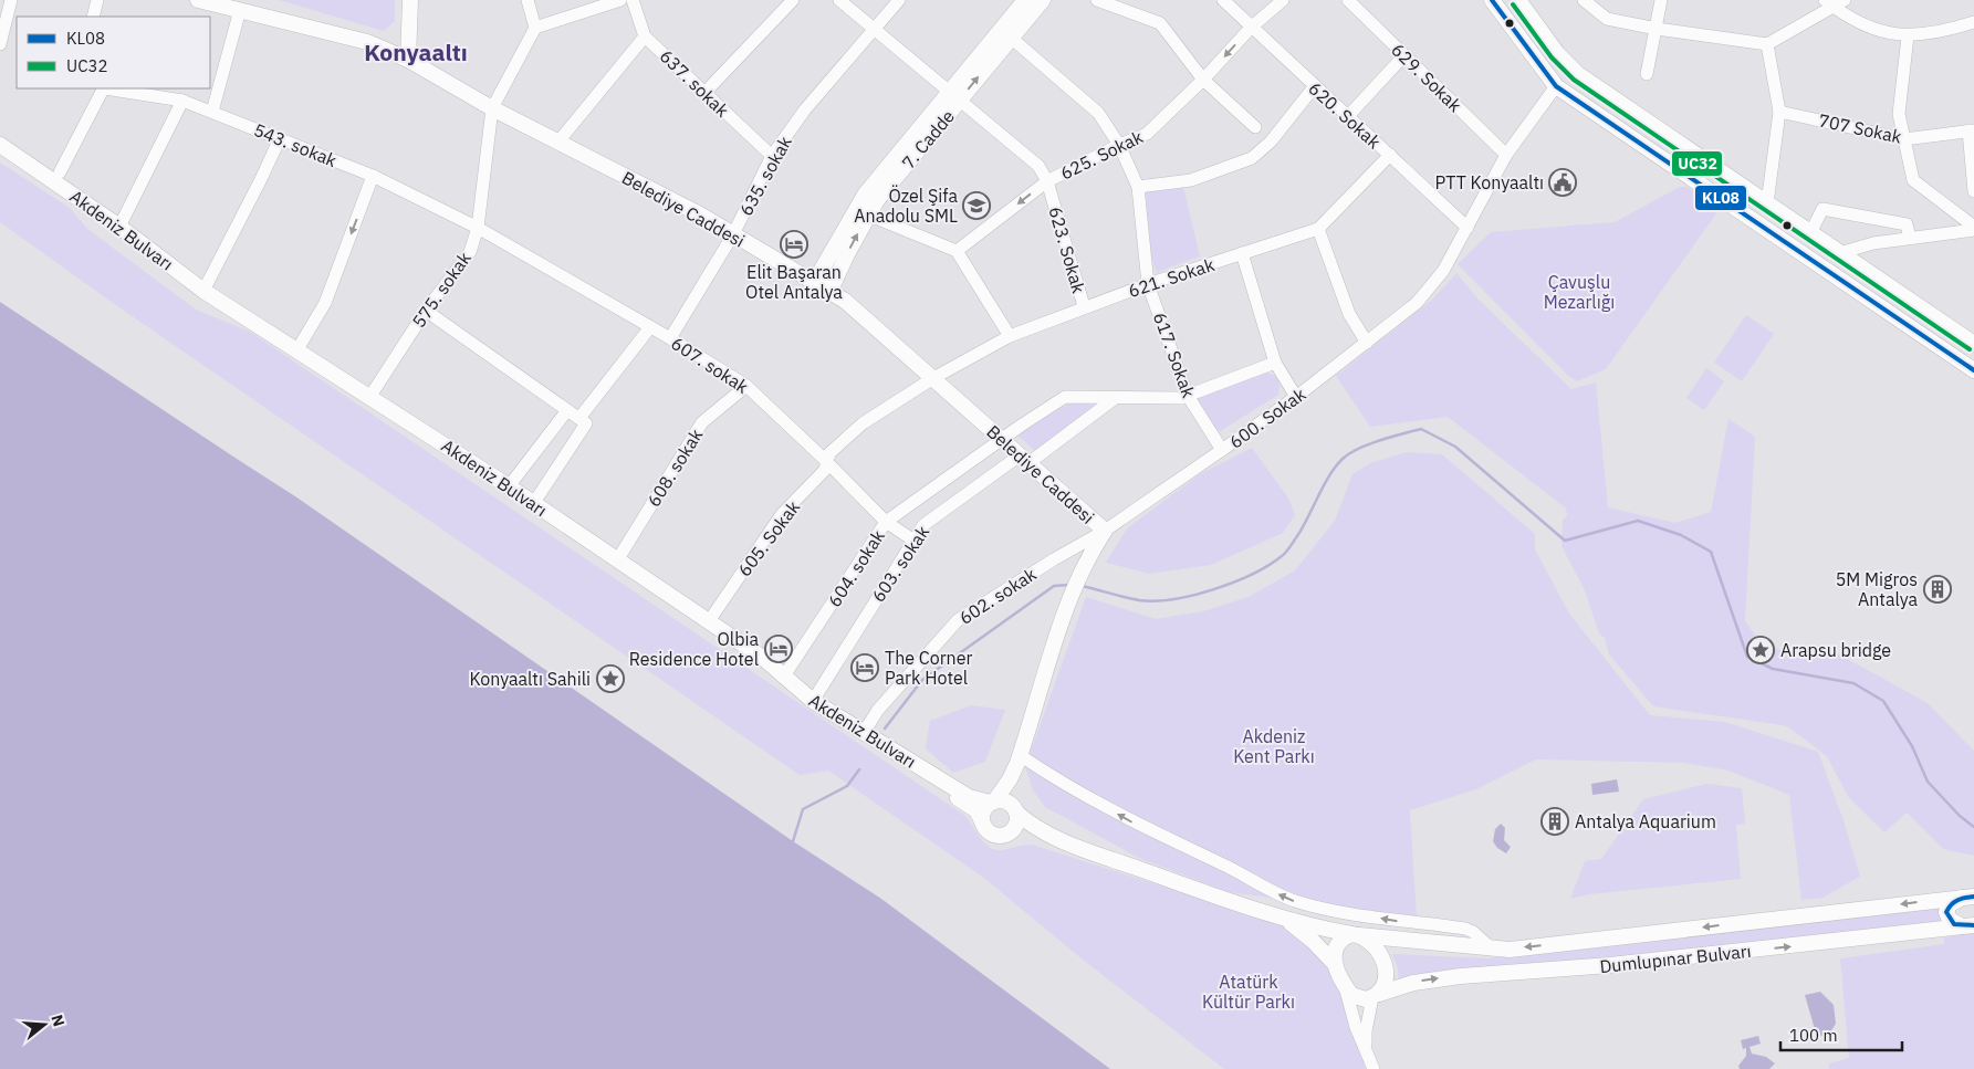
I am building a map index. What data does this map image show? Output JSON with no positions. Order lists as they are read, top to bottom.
{
  "streets": {
    "main road": [
      "7. Cadde",
      "Belediye Caddesi",
      "Akdeniz Bulvarı",
      "600. Sokak",
      "Dumlupınar Bulvarı"
    ],
    "street": [
      "629. Sokak",
      "637. sokak",
      "620. Sokak",
      "707 Sokak",
      "543. sokak",
      "625. Sokak",
      "635. sokak",
      "623. Sokak",
      "621. Sokak",
      "575. sokak",
      "617. Sokak",
      "607. sokak",
      "608. sokak",
      "605. Sokak",
      "603. sokak",
      "604. sokak",
      "602. sokak"
    ]
  },
  "crossings": [
    ["629. Sokak", "600. Sokak"],
    ["637. sokak", "635. sokak"],
    ["620. Sokak", "625. Sokak"],
    ["620. Sokak", "621. Sokak"],
    ["620. Sokak", "600. Sokak"],
    ["7. Cadde", "Belediye Caddesi"],
    ["7. Cadde", "623. Sokak"],
    ["7. Cadde", "617. Sokak"],
    ["543. sokak", "575. sokak"],
    ["543. sokak", "607. sokak"],
    ["625. Sokak", "623. Sokak"],
    ["625. Sokak", "617. Sokak"],
    ["635. sokak", "Belediye Caddesi"],
    ["635. sokak", "623. Sokak"],
    ["635. sokak", "607. sokak"],
    ["Belediye Caddesi", "621. Sokak"],
    ["Belediye Caddesi", "575. sokak"],
    ["Belediye Caddesi", "600. Sokak"],
    ["Belediye Caddesi", "605. Sokak"],
    ["Belediye Caddesi", "603. sokak"],
    ["Belediye Caddesi", "604. sokak"],
    ["Belediye Caddesi", "602. sokak"],
    ["Akdeniz Bulvarı", "575. sokak"],
    ["Akdeniz Bulvarı", "608. sokak"],
    ["Akdeniz Bulvarı", "605. Sokak"],
    ["Akdeniz Bulvarı", "603. sokak"],
    ["Akdeniz Bulvarı", "604. sokak"],
    ["Akdeniz Bulvarı", "602. sokak"],
    ["623. Sokak", "621. Sokak"],
    ["621. Sokak", "617. Sokak"],
    ["621. Sokak", "605. Sokak"],
    ["575. sokak", "607. sokak"],
    ["617. Sokak", "600. Sokak"],
    ["617. Sokak", "604. sokak"],
    ["607. sokak", "608. sokak"],
    ["607. sokak", "605. Sokak"],
    ["607. sokak", "603. sokak"],
    ["607. sokak", "604. sokak"],
    ["600. Sokak", "602. sokak"],
    ["603. sokak", "604. sokak"]
  ],
  "districts": ["Konyaaltı"],
  "parks": ["Çavuşlu Mezarlığı", "Akdeniz Kent Parkı", "Atatürk Kültür Parkı"],
  "places": {
    "public building": ["PTT Konyaaltı"],
    "school or university": ["Özel Şifa Anadolu SML"],
    "hotel": ["Elit Başaran Otel Antalya", "Olbia Residence Hotel", "The Corner Park Hotel"],
    "building": ["5M Migros Antalya", "Antalya Aquarium"],
    "place": ["Arapsu bridge", "Konyaaltı Sahili"]
  },
  "lines": ["transit line KL08", "transit line UC32"],
  "legend": ["KL08", "UC32"],
  "scale_bar": "100 m",
  "north": "right"
}
